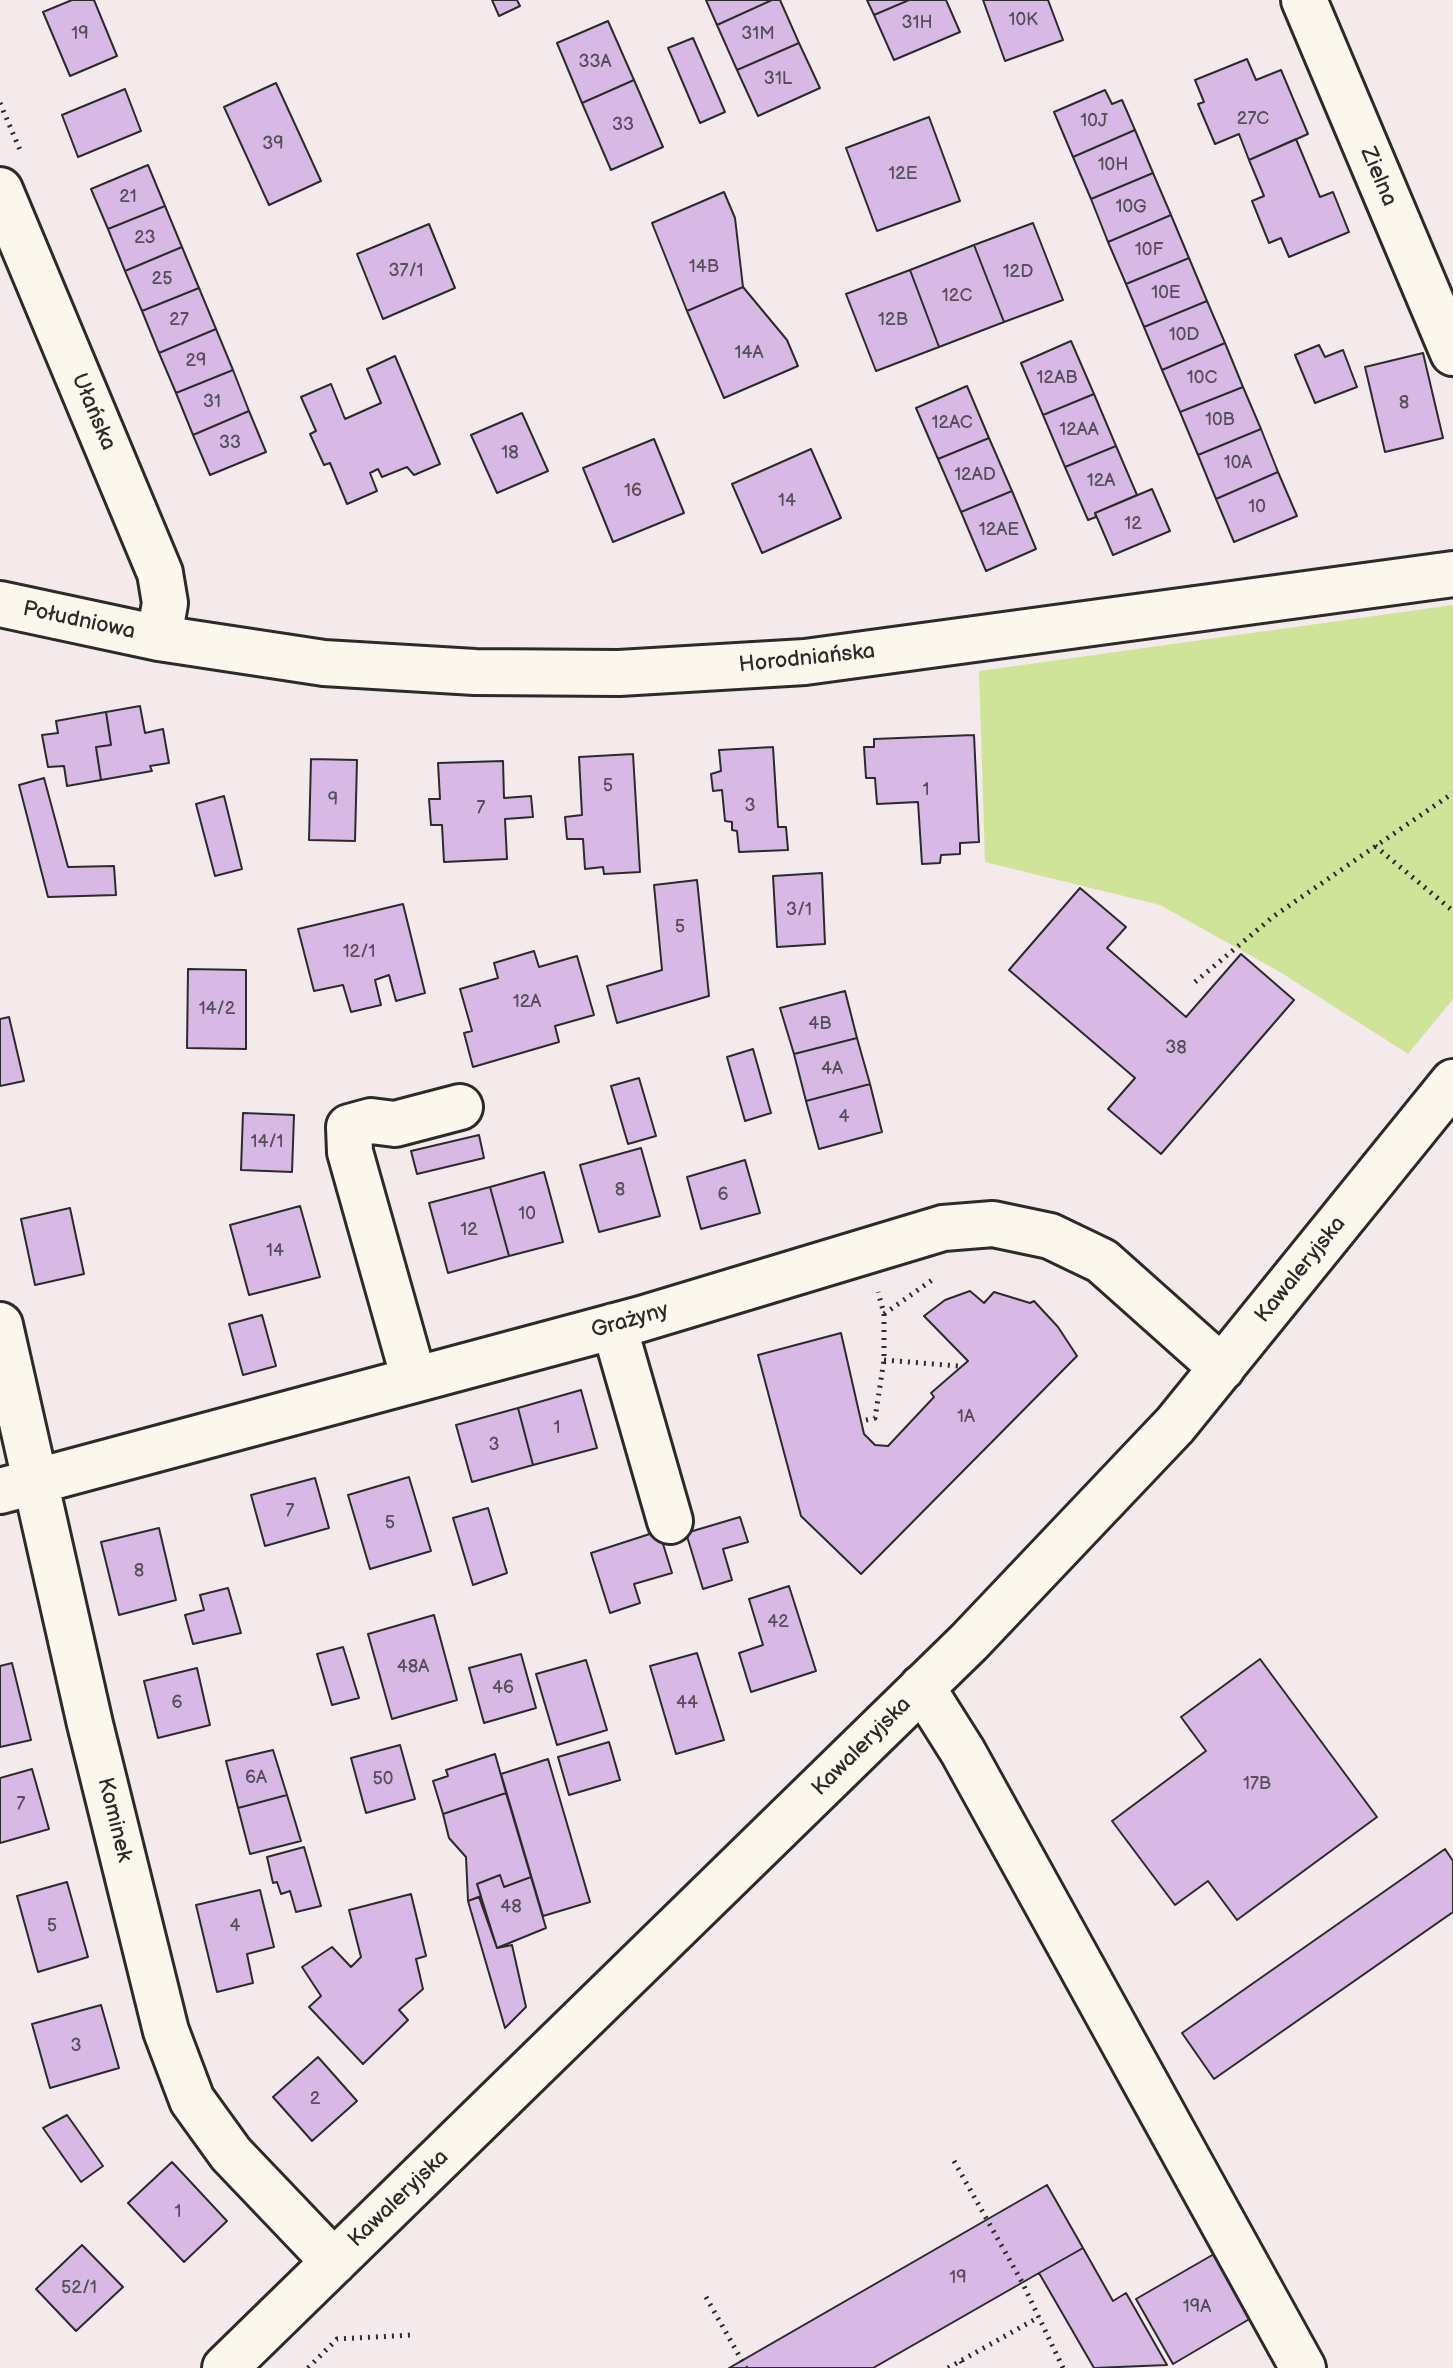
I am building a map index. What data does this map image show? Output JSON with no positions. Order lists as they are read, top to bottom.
{
  "streets": {
    "street": [
      "Zielna",
      "Ułańska",
      "Południowa",
      "Horodniańska",
      "Kawaleryjska",
      "Grażyny",
      "Kominek"
    ]
  },
  "crossings": [
    ["Ułańska", "Południowa"],
    ["Ułańska", "Horodniańska"],
    ["Południowa", "Horodniańska"],
    ["Kawaleryjska", "Grażyny"],
    ["Kawaleryjska", "Kominek"],
    ["Grażyny", "Kominek"]
  ],
  "house_numbers": [
    "10K",
    "31H",
    "19",
    "31M",
    "33A",
    "31L",
    "27C",
    "10J",
    "33",
    "39",
    "10H",
    "12E",
    "21",
    "10G",
    "23",
    "10F",
    "14B",
    "37/1",
    "12D",
    "25",
    "10E",
    "12C",
    "27",
    "12B",
    "10D",
    "14A",
    "29",
    "12AB",
    "10C",
    "31",
    "8",
    "10B",
    "12AC",
    "12AA",
    "33",
    "18",
    "10A",
    "12AD",
    "12A",
    "16",
    "14",
    "10",
    "12",
    "12AE",
    "5",
    "1",
    "9",
    "3",
    "7",
    "3/1",
    "5",
    "12/1",
    "12A",
    "14/2",
    "4B",
    "38",
    "4A",
    "4",
    "14/1",
    "8",
    "6",
    "10",
    "12",
    "14",
    "1A",
    "1",
    "3",
    "7",
    "5",
    "8",
    "42",
    "48A",
    "46",
    "6",
    "44",
    "6A",
    "50",
    "17B",
    "7",
    "48",
    "5",
    "4",
    "3",
    "2",
    "1",
    "19",
    "52/1",
    "19A"
  ]
}
